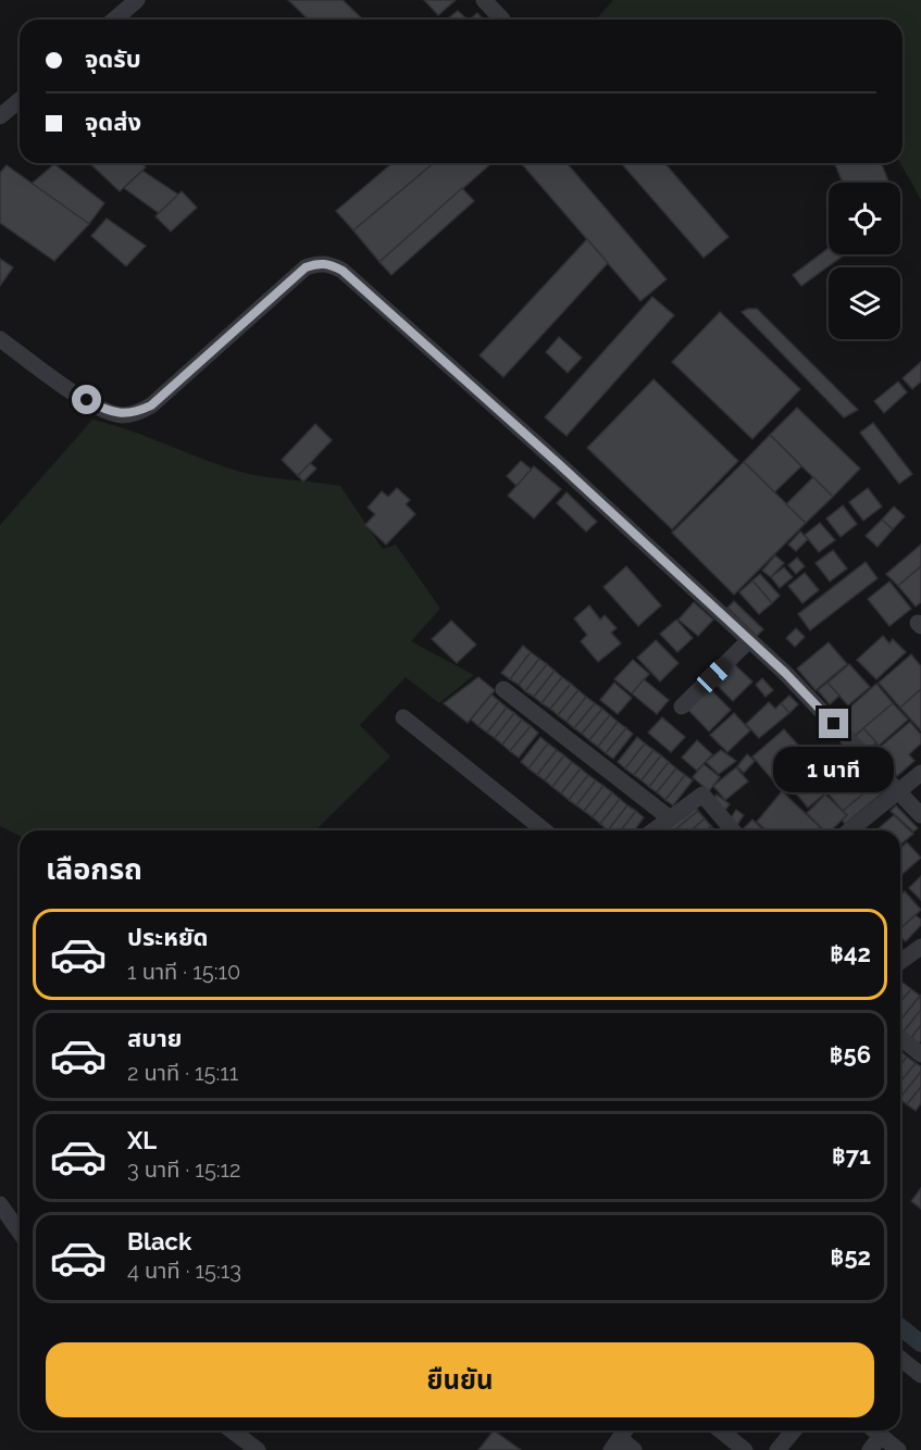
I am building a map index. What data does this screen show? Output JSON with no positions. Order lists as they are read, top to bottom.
{
  "page": {
    "banner": ["จุดรับ", "จุดส่ง"],
    "bubble": "1 นาที",
    "heading": "เลือกรถ",
    "list": [
      {
        "name": "ประหยัด",
        "note": "1 นาที · 15:10",
        "value": "฿42"
      },
      {
        "name": "สบาย",
        "note": "2 นาที · 15:11",
        "value": "฿56"
      },
      {
        "name": "XL",
        "note": "3 นาที · 15:12",
        "value": "฿71"
      },
      {
        "name": "Black",
        "note": "4 นาที · 15:13",
        "value": "฿52"
      }
    ],
    "buttons": "ยืนยัน"
  }
}
